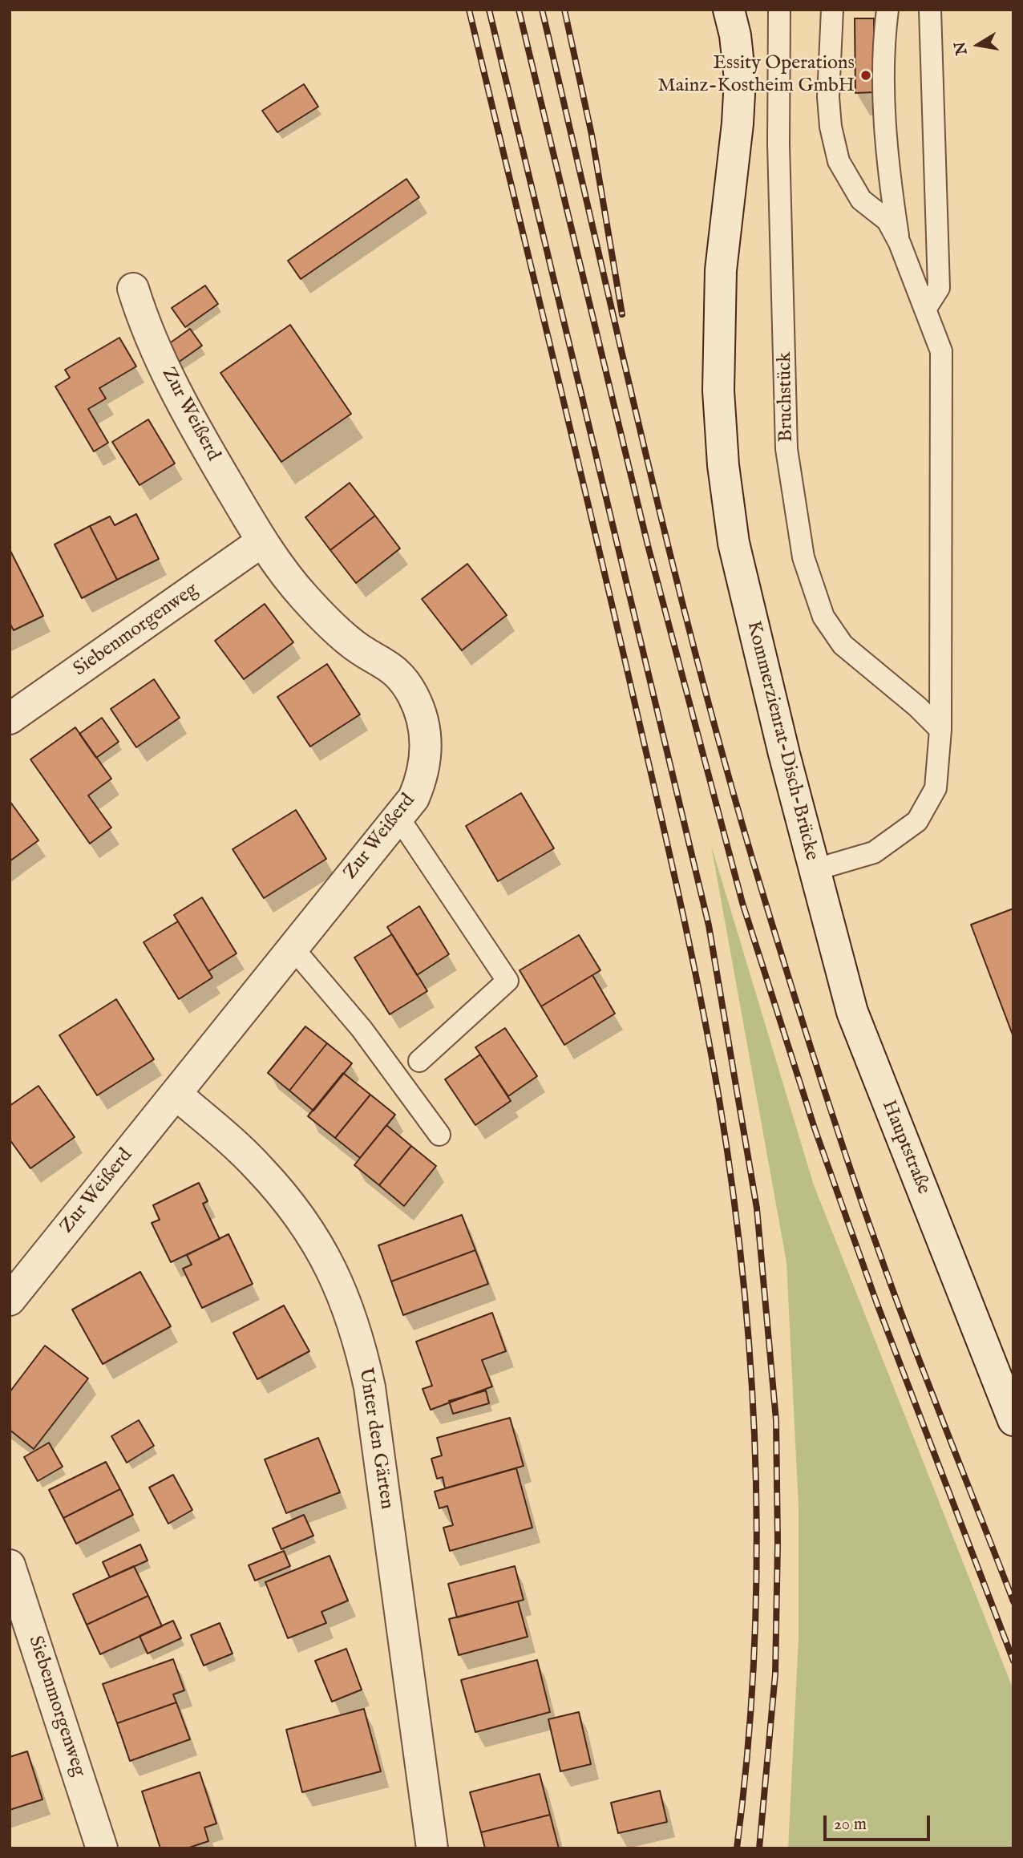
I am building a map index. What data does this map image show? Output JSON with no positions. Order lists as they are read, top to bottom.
{
  "streets": {
    "street": [
      "Zur Weißerd",
      "Siebenmorgenweg",
      "Kommerzienrat-Disch-Brücke",
      "Hauptstraße",
      "Unter den Gärten"
    ],
    "lane": ["Bruchstück"]
  },
  "crossings": [
    ["Bruchstück", "Kommerzienrat-Disch-Brücke"],
    ["Zur Weißerd", "Siebenmorgenweg"],
    ["Zur Weißerd", "Unter den Gärten"],
    ["Kommerzienrat-Disch-Brücke", "Hauptstraße"]
  ],
  "places": ["Essity Operations Mainz-Kostheim GmbH"],
  "scale_bar": "20 m",
  "north": "left"
}
